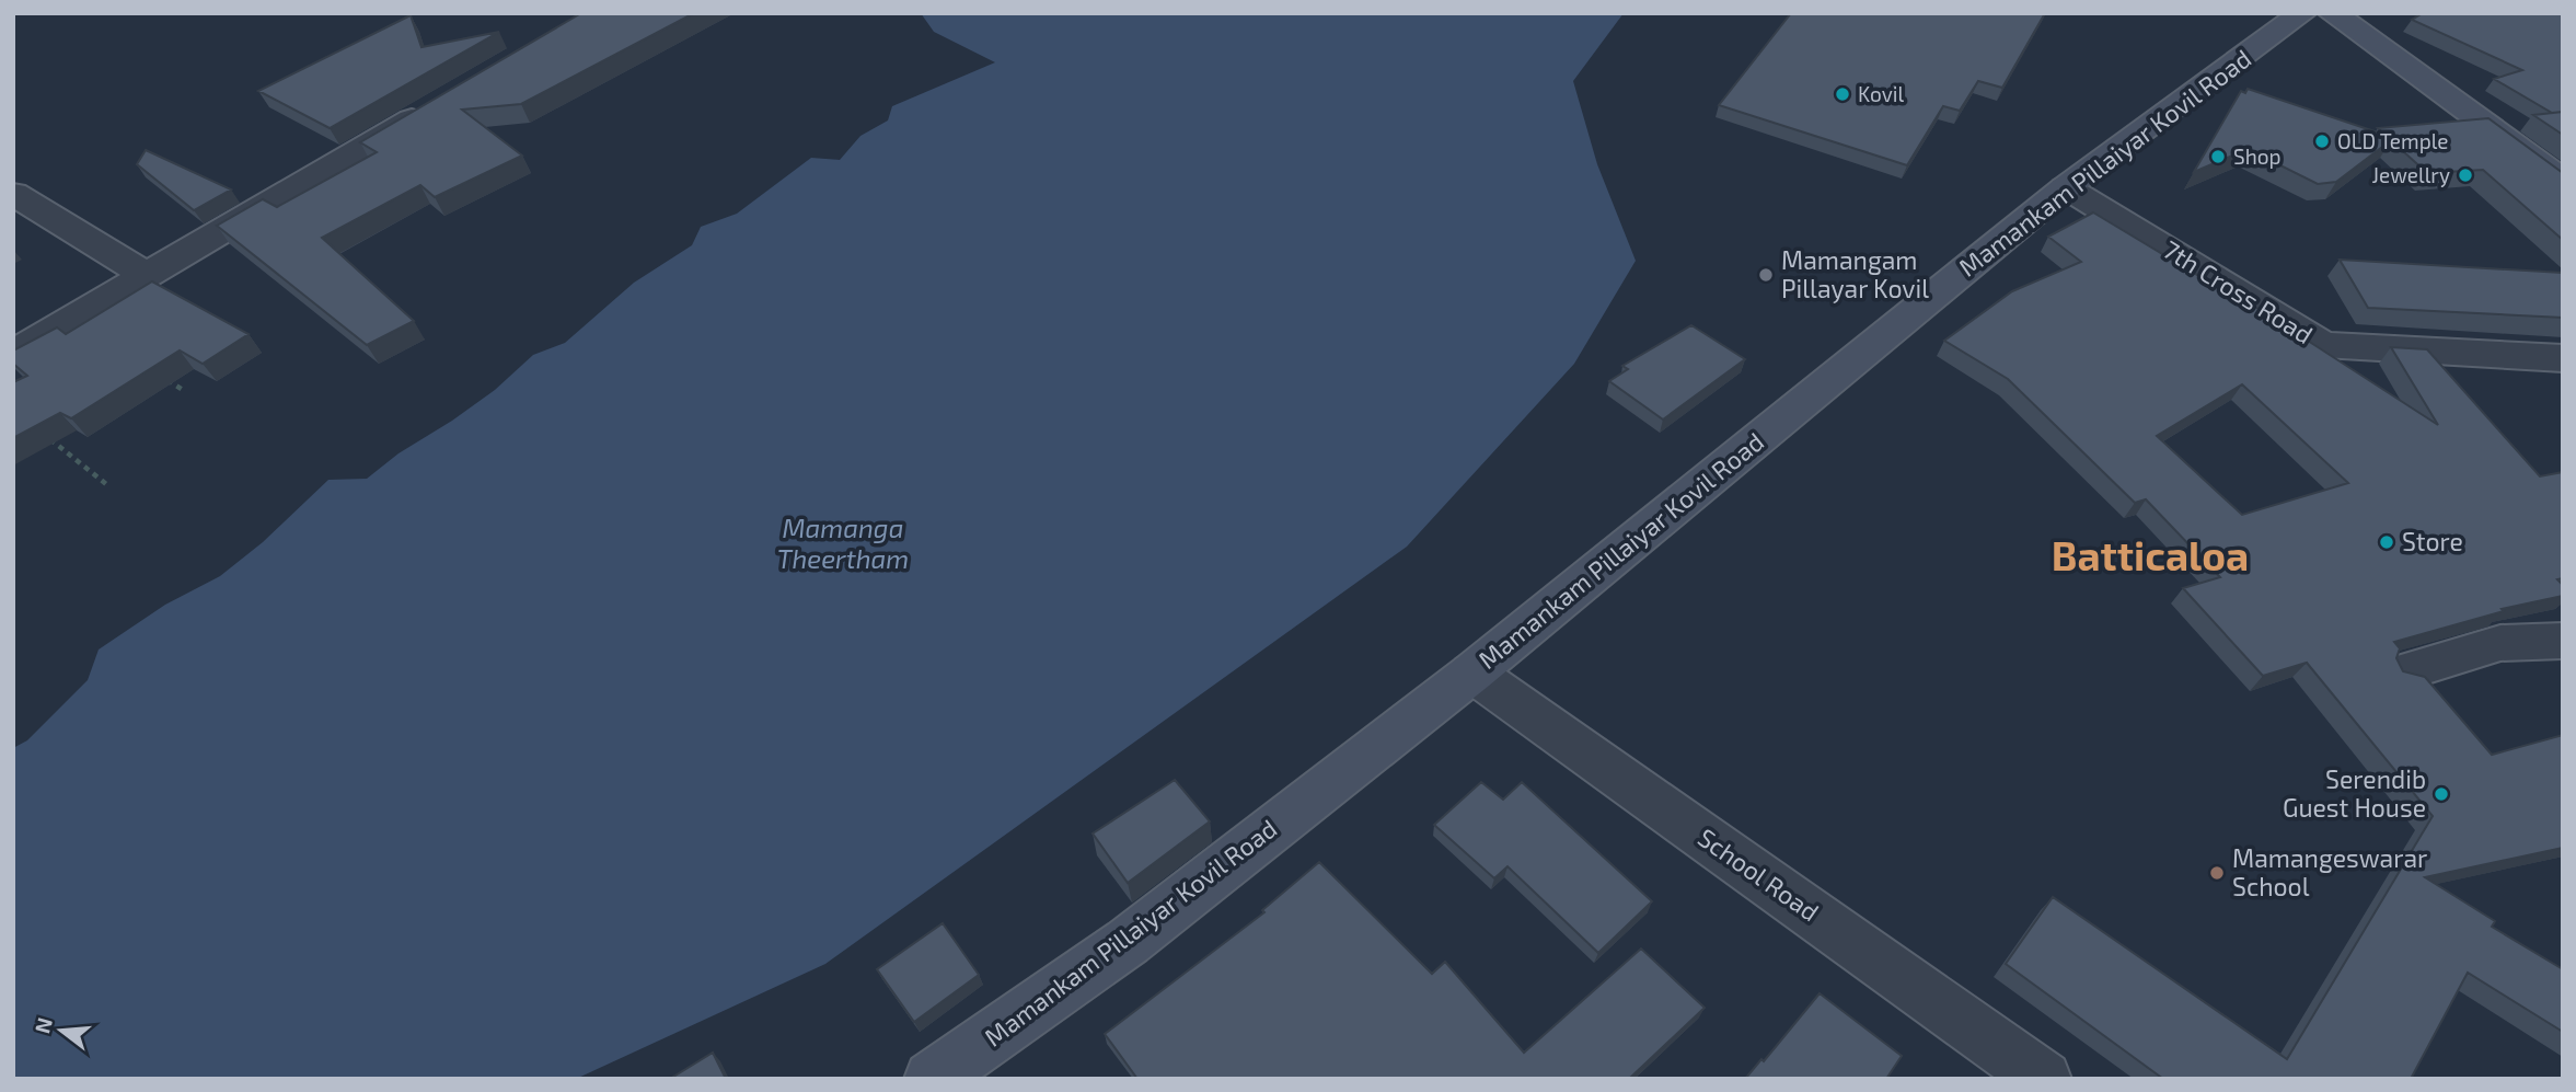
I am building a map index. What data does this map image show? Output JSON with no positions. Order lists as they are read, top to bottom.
{
  "streets": {
    "main road": ["Mamankam Pillaiyar Kovil Road"],
    "street": ["7th Cross Road", "School Road"]
  },
  "crossings": [
    ["Mamankam Pillaiyar Kovil Road", "7th Cross Road"],
    ["Mamankam Pillaiyar Kovil Road", "School Road"]
  ],
  "districts": ["Batticaloa"],
  "water": ["Mamanga Theertham"],
  "places": [
    "Kovil",
    "OLD Temple",
    "Shop",
    "Jewellry",
    "Mamangam Pillayar Kovil",
    "Store",
    "Serendib Guest House",
    "Mamangeswarar School"
  ],
  "north": "left"
}
